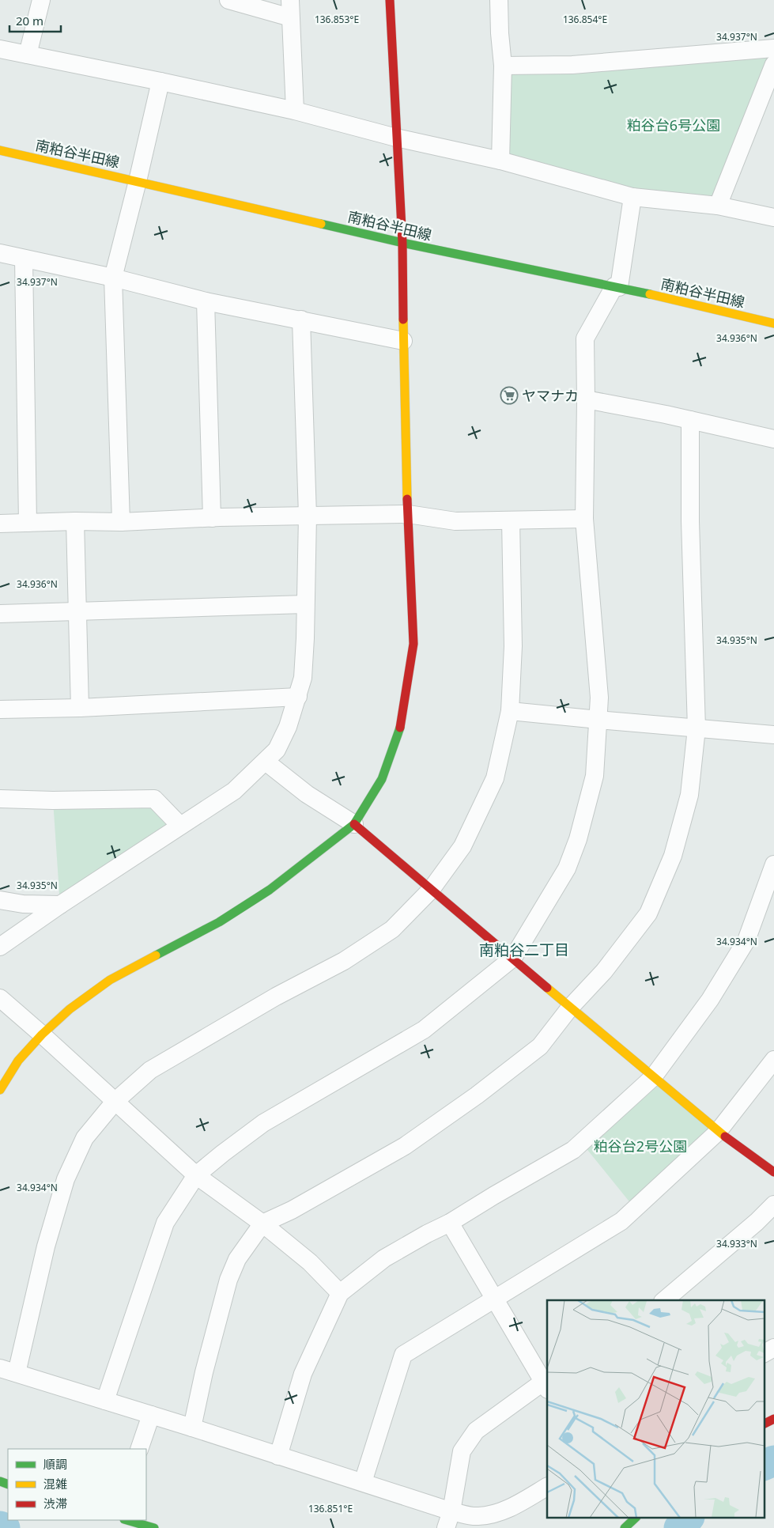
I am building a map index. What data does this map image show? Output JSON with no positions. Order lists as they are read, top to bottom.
{
  "streets": {
    "street": ["南粕谷半田線"]
  },
  "districts": ["南粕谷二丁目"],
  "parks": ["粕谷台6号公園", "粕谷台2号公園"],
  "places": {
    "supermarket": ["ヤマナカ"]
  },
  "legend": ["順調", "混雑", "渋滞"],
  "scale_bar": "20 m",
  "coordinates": [
    "136.853°E",
    "136.854°E",
    "34.937°N",
    "34.936°N",
    "34.935°N",
    "34.934°N",
    "34.933°N",
    "136.851°E"
  ]
}
